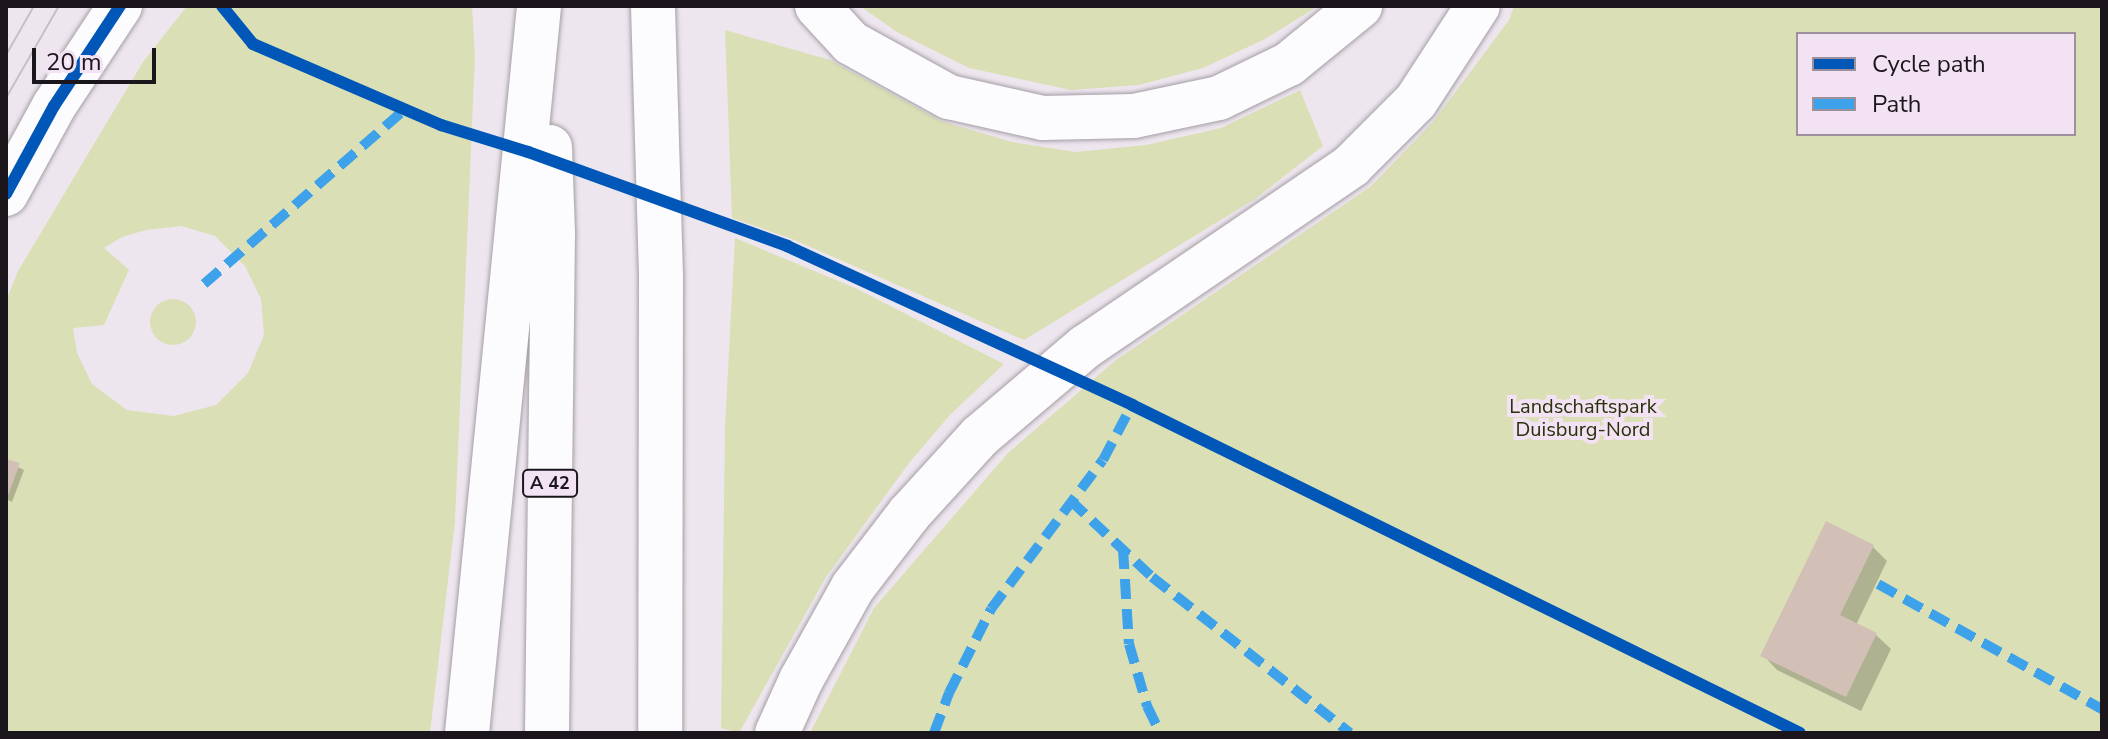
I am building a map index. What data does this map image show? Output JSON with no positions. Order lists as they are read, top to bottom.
{
  "streets": {
    "main road": ["A 42"]
  },
  "parks": ["Landschaftspark Duisburg-Nord"],
  "legend": ["Cycle path", "Path"],
  "scale_bar": "20 m"
}
